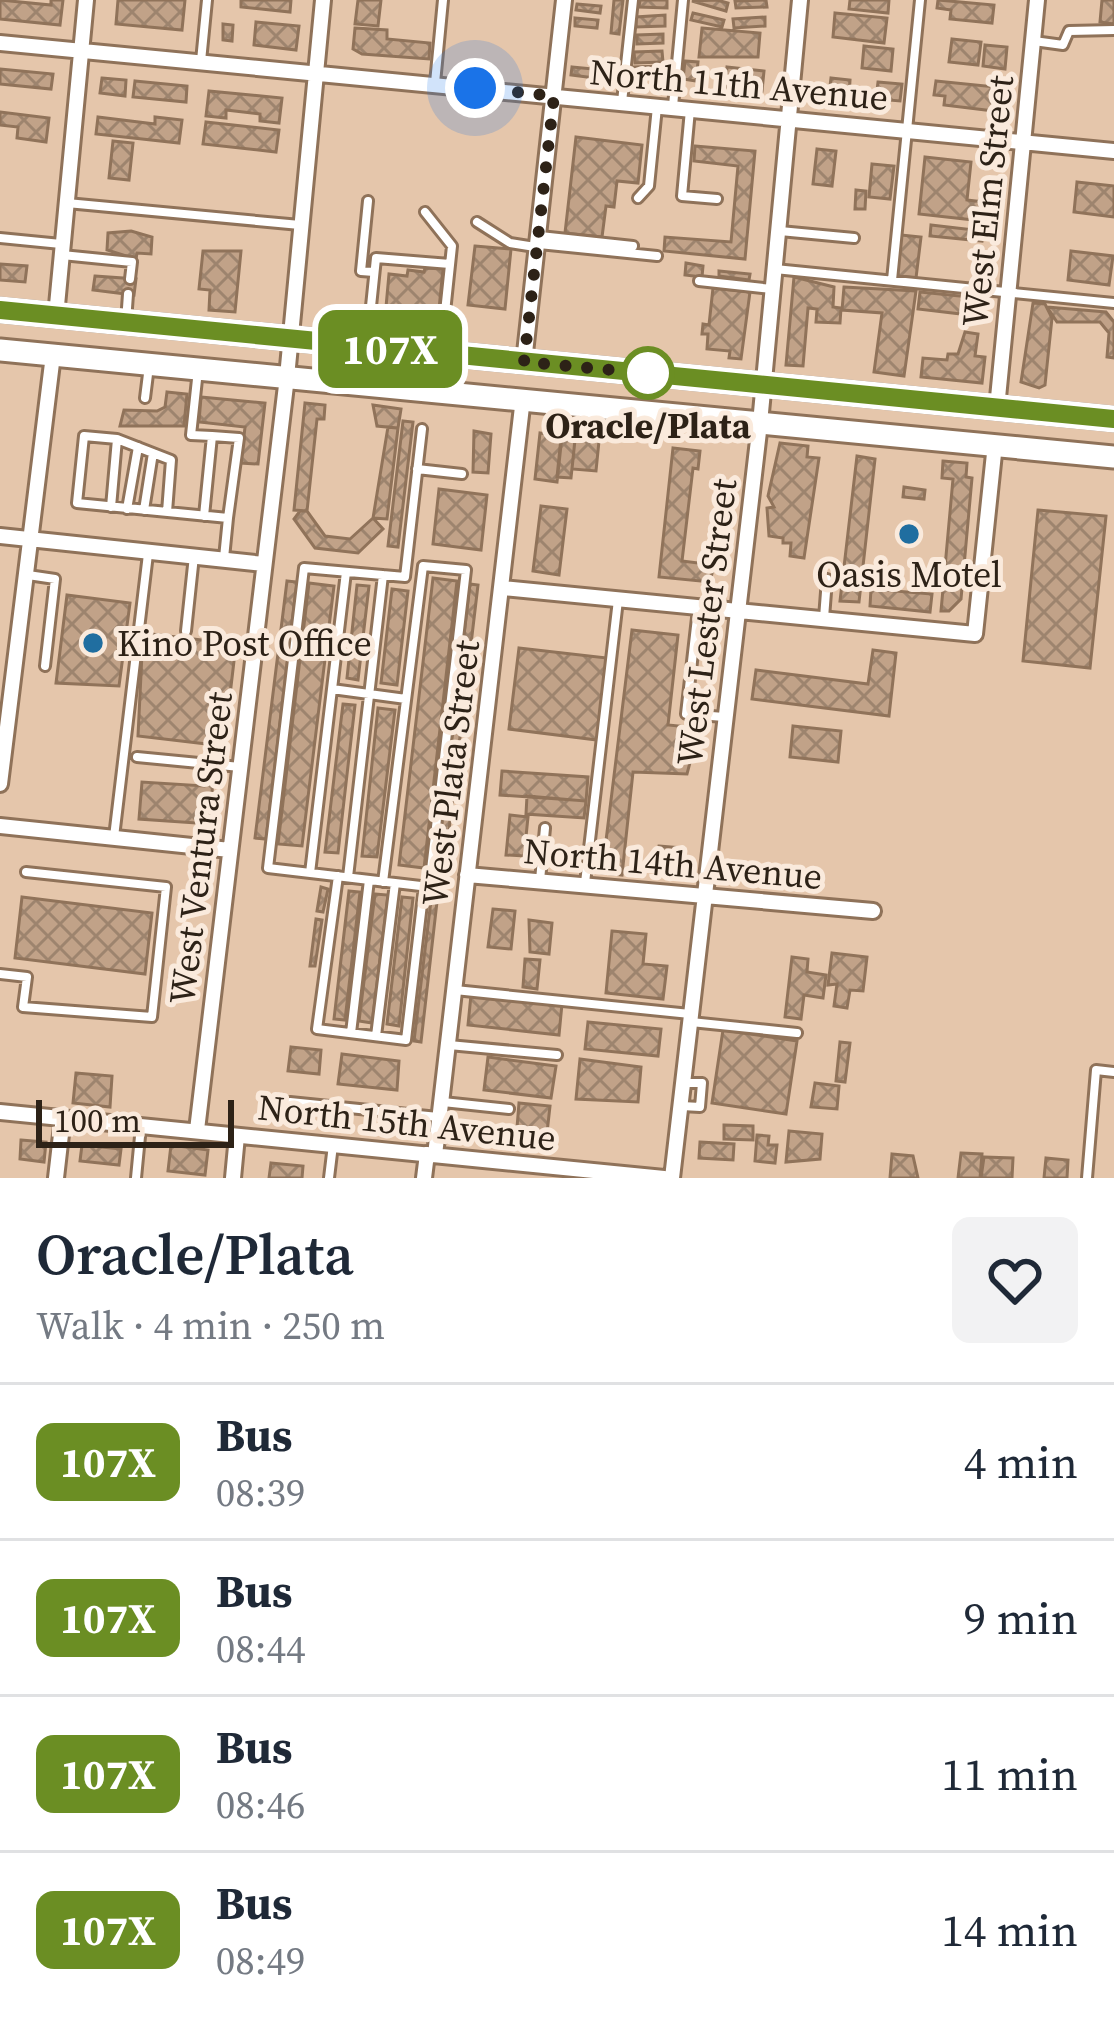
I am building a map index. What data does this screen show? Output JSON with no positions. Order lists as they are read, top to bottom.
{
  "streets": {
    "street": [
      "North 11th Avenue",
      "West Elm Street",
      "West Lester Street",
      "West Plata Street",
      "West Ventura Street",
      "North 14th Avenue",
      "North 15th Avenue"
    ]
  },
  "crossings": [
    ["North 11th Avenue", "West Elm Street"],
    ["North 11th Avenue", "West Lester Street"],
    ["North 11th Avenue", "West Ventura Street"],
    ["West Lester Street", "North 14th Avenue"],
    ["West Lester Street", "North 15th Avenue"],
    ["West Plata Street", "North 14th Avenue"],
    ["West Plata Street", "North 15th Avenue"],
    ["West Ventura Street", "North 15th Avenue"]
  ],
  "places": ["Oracle/Plata", "Oasis Motel", "Kino Post Office"],
  "lines": ["bus line 107X"],
  "scale_bar": "100 m",
  "page": {
    "on_map": "107X",
    "scale": "100 m",
    "heading": ["Oracle/Plata", "Walk · 4 min · 250 m"],
    "list": [
      {
        "mark": "107X",
        "name": "Bus",
        "note": "08:39",
        "value": "4 min"
      },
      {
        "mark": "107X",
        "name": "Bus",
        "note": "08:44",
        "value": "9 min"
      },
      {
        "mark": "107X",
        "name": "Bus",
        "note": "08:46",
        "value": "11 min"
      },
      {
        "mark": "107X",
        "name": "Bus",
        "note": "08:49",
        "value": "14 min"
      }
    ]
  }
}
